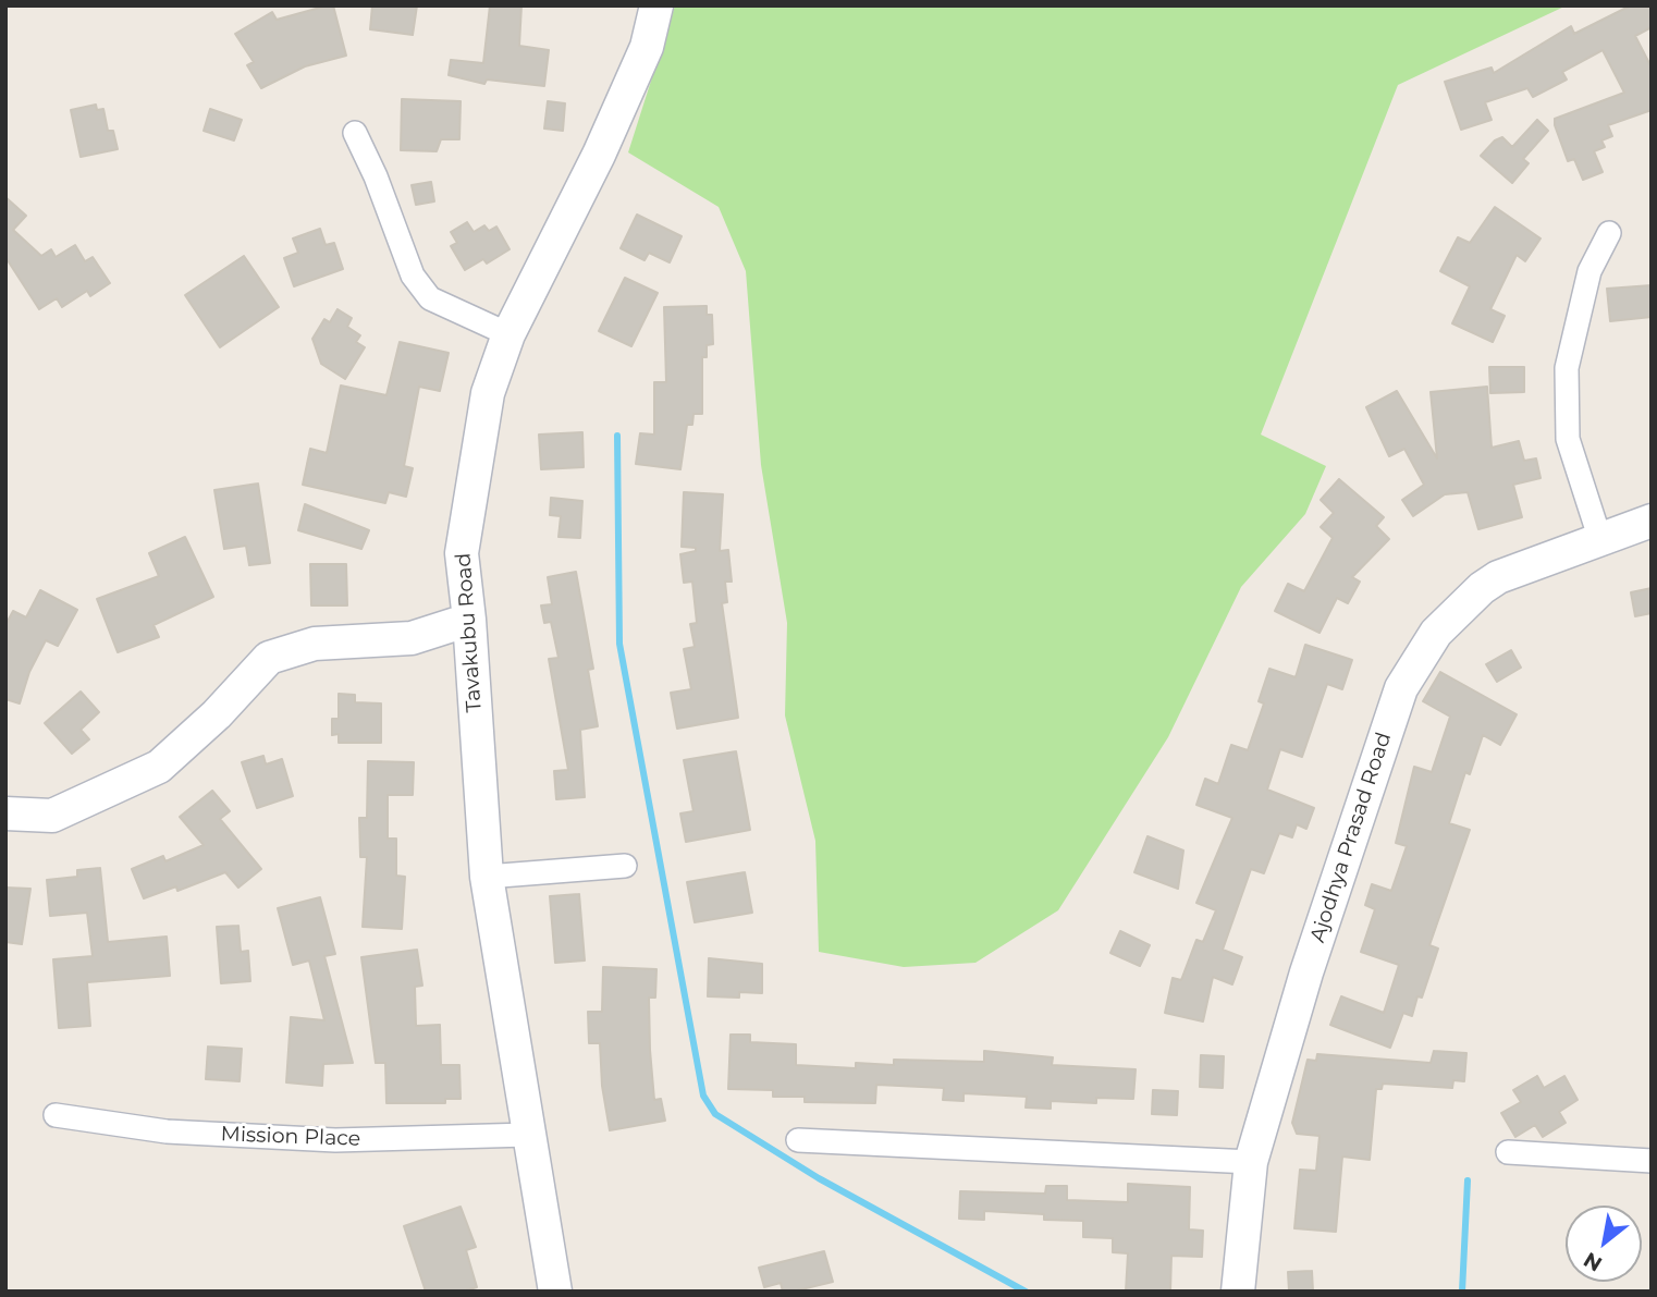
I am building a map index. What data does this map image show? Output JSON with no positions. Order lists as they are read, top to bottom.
{
  "streets": {
    "main road": ["Tavakubu Road", "Ajodhya Prasad Road"],
    "street": ["Mission Place"]
  },
  "crossings": [
    ["Tavakubu Road", "Mission Place"]
  ],
  "north": "bottom left"
}
